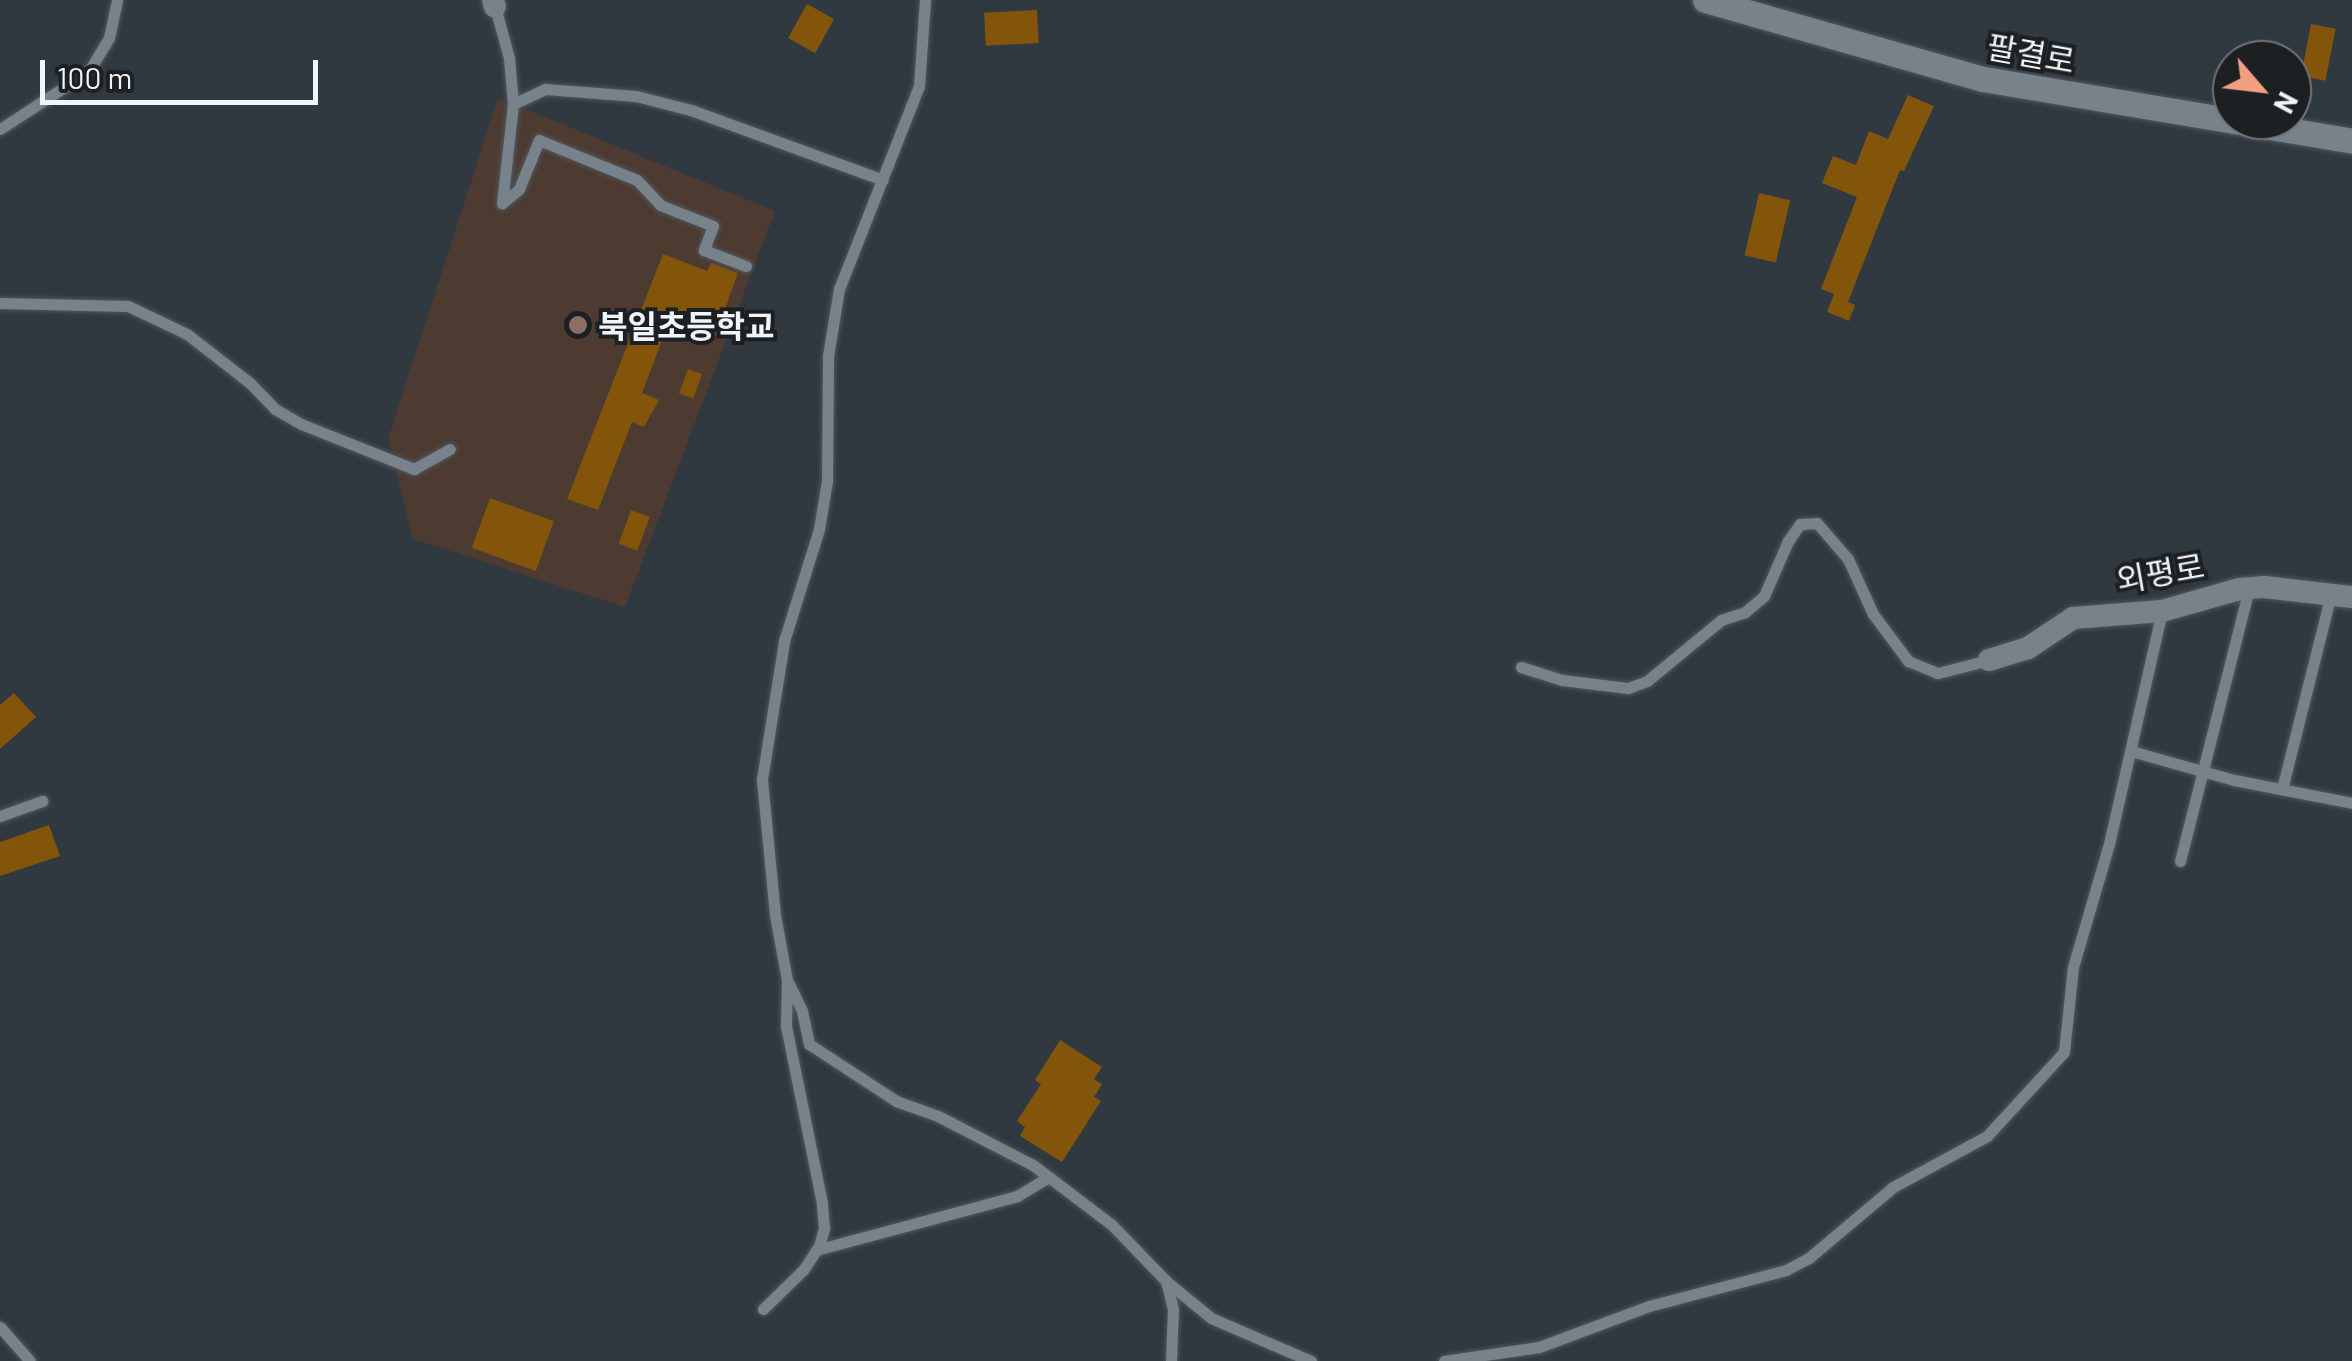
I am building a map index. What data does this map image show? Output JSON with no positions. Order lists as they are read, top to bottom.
{
  "streets": {
    "street": ["팔결로", "외평로"]
  },
  "places": ["북일초등학교"],
  "scale_bar": "100 m",
  "north": "bottom right"
}
